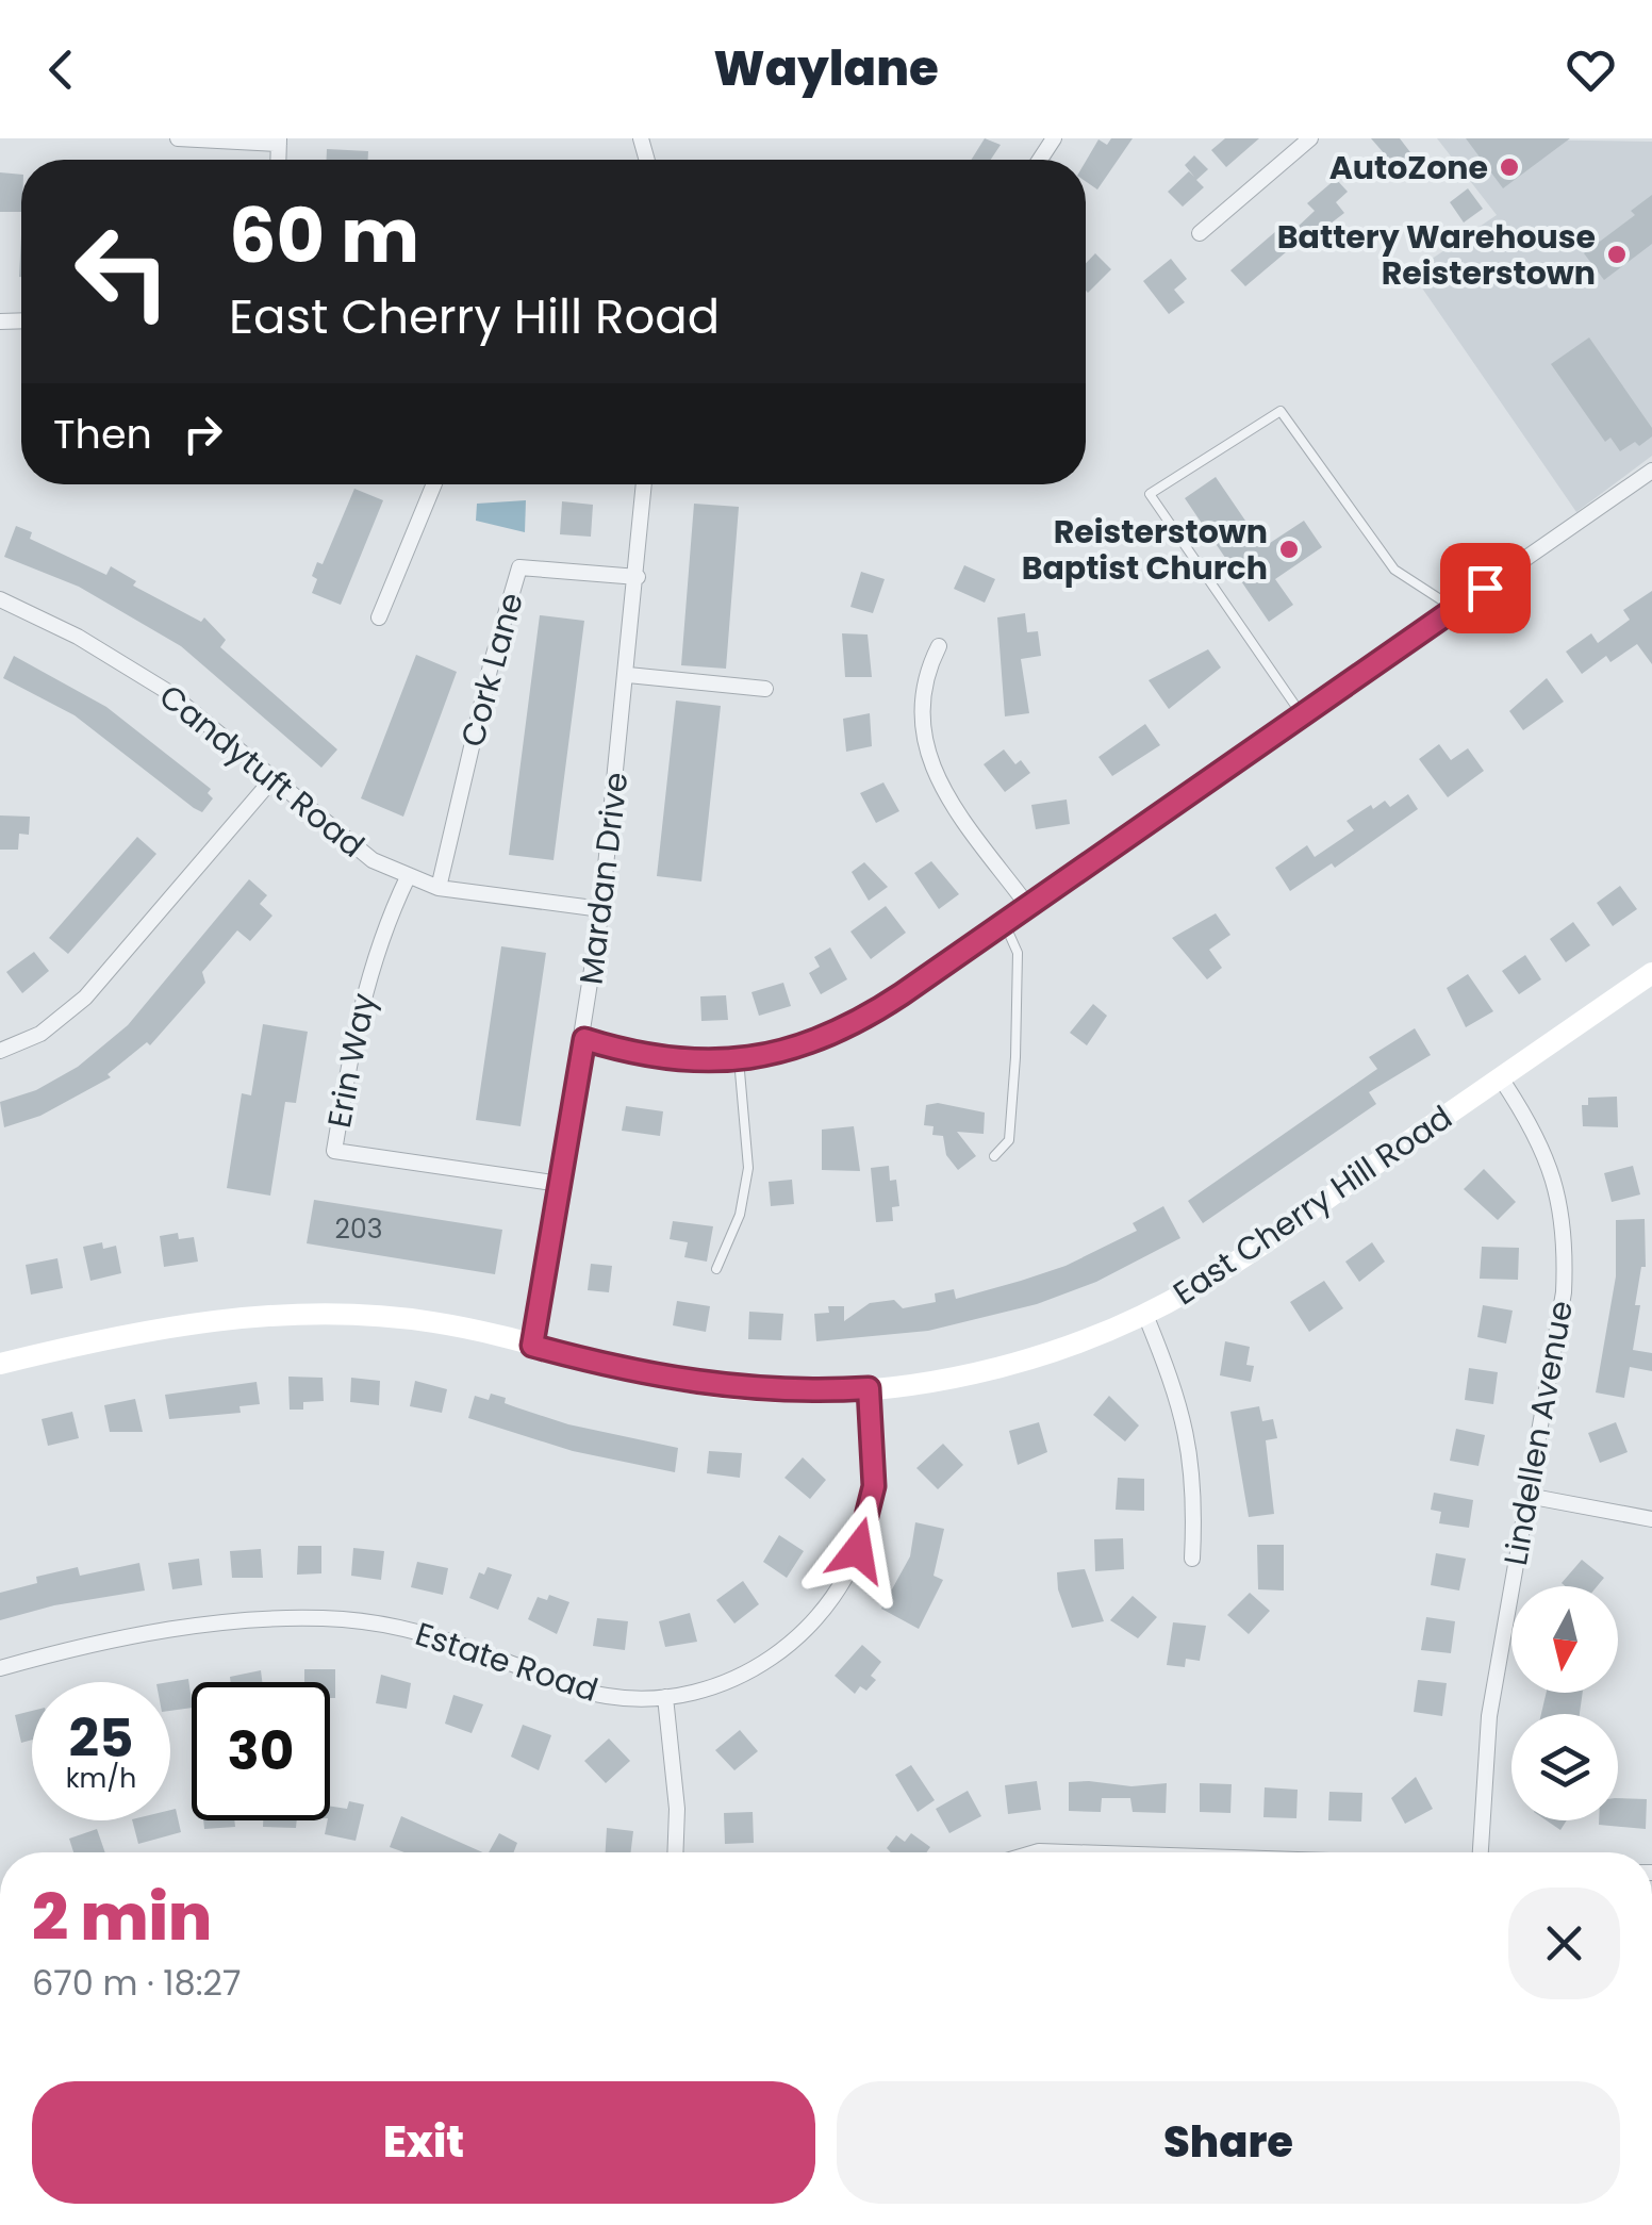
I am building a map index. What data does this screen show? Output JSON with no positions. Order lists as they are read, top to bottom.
{
  "streets": {
    "main road": ["East Cherry Hill Road"],
    "street": [
      "Cork Lane",
      "Candytuft Road",
      "Mardan Drive",
      "Erin Way",
      "Lindellen Avenue",
      "Estate Road"
    ]
  },
  "crossings": [
    ["Cork Lane", "Candytuft Road"],
    ["Cork Lane", "Mardan Drive"],
    ["Candytuft Road", "Mardan Drive"],
    ["Candytuft Road", "Erin Way"],
    ["Mardan Drive", "Erin Way"],
    ["Mardan Drive", "East Cherry Hill Road"],
    ["East Cherry Hill Road", "Lindellen Avenue"],
    ["East Cherry Hill Road", "Estate Road"]
  ],
  "places": ["AutoZone", "Battery Warehouse Reisterstown", "Reisterstown Baptist Church"],
  "house_numbers": ["203"],
  "north": "bottom",
  "page": {
    "header": "Waylane",
    "turn": ["60 m", "East Cherry Hill Road"],
    "then": "Then",
    "speed": "25 km/h",
    "limit": "30",
    "heading": ["2 min", "670 m · 18:27"],
    "buttons": ["Exit", "Share"]
  }
}
